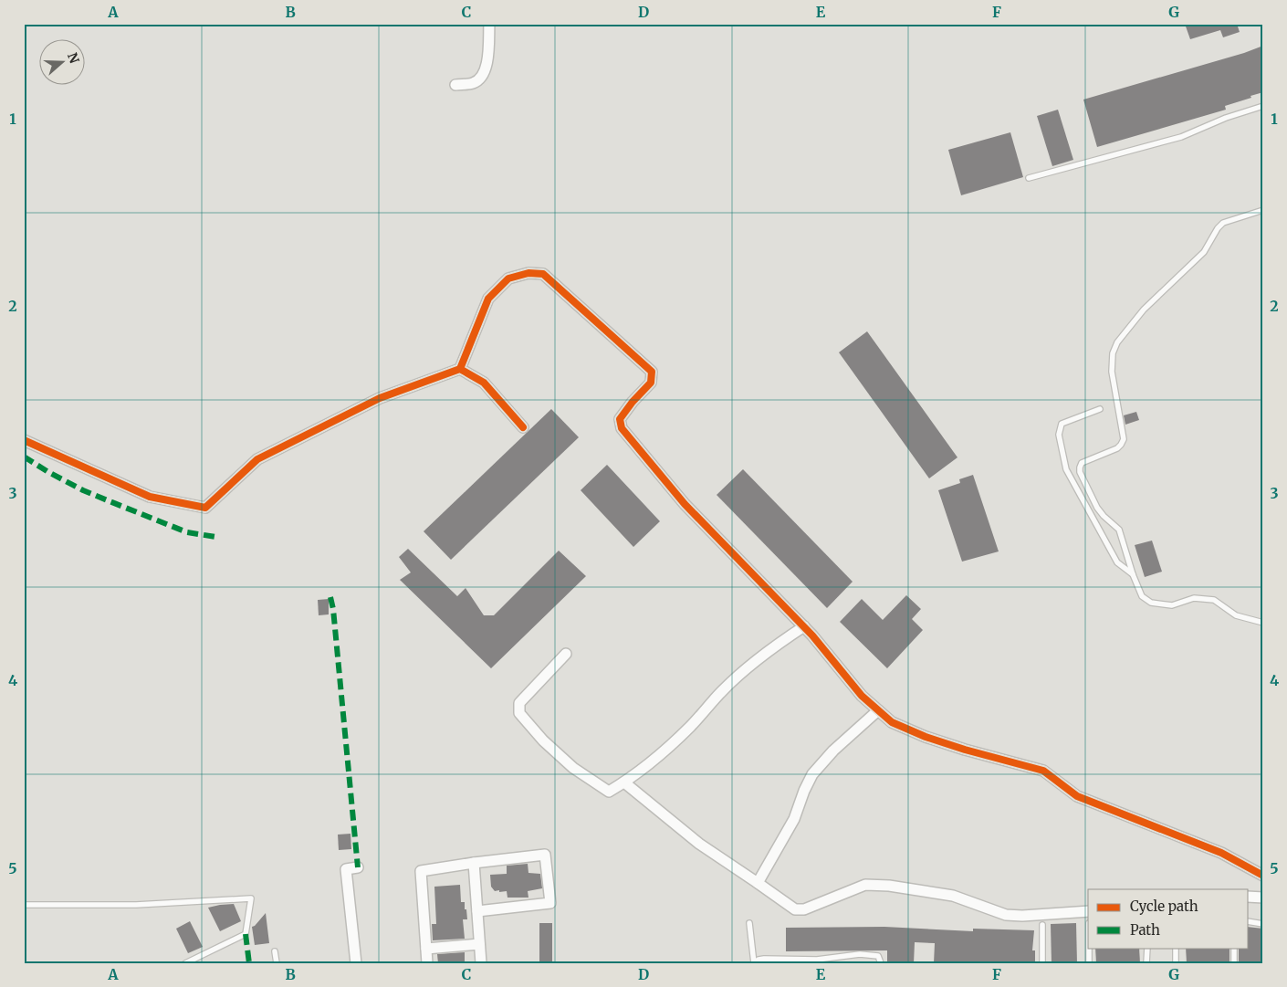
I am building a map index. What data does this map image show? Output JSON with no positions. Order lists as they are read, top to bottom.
{
  "legend": ["Cycle path", "Path"],
  "north": "right",
  "grid": {
    "columns": [
      "A",
      "B",
      "C",
      "D",
      "E",
      "F",
      "G"
    ],
    "rows": [
      "1",
      "2",
      "3",
      "4",
      "5"
    ]
  }
}
